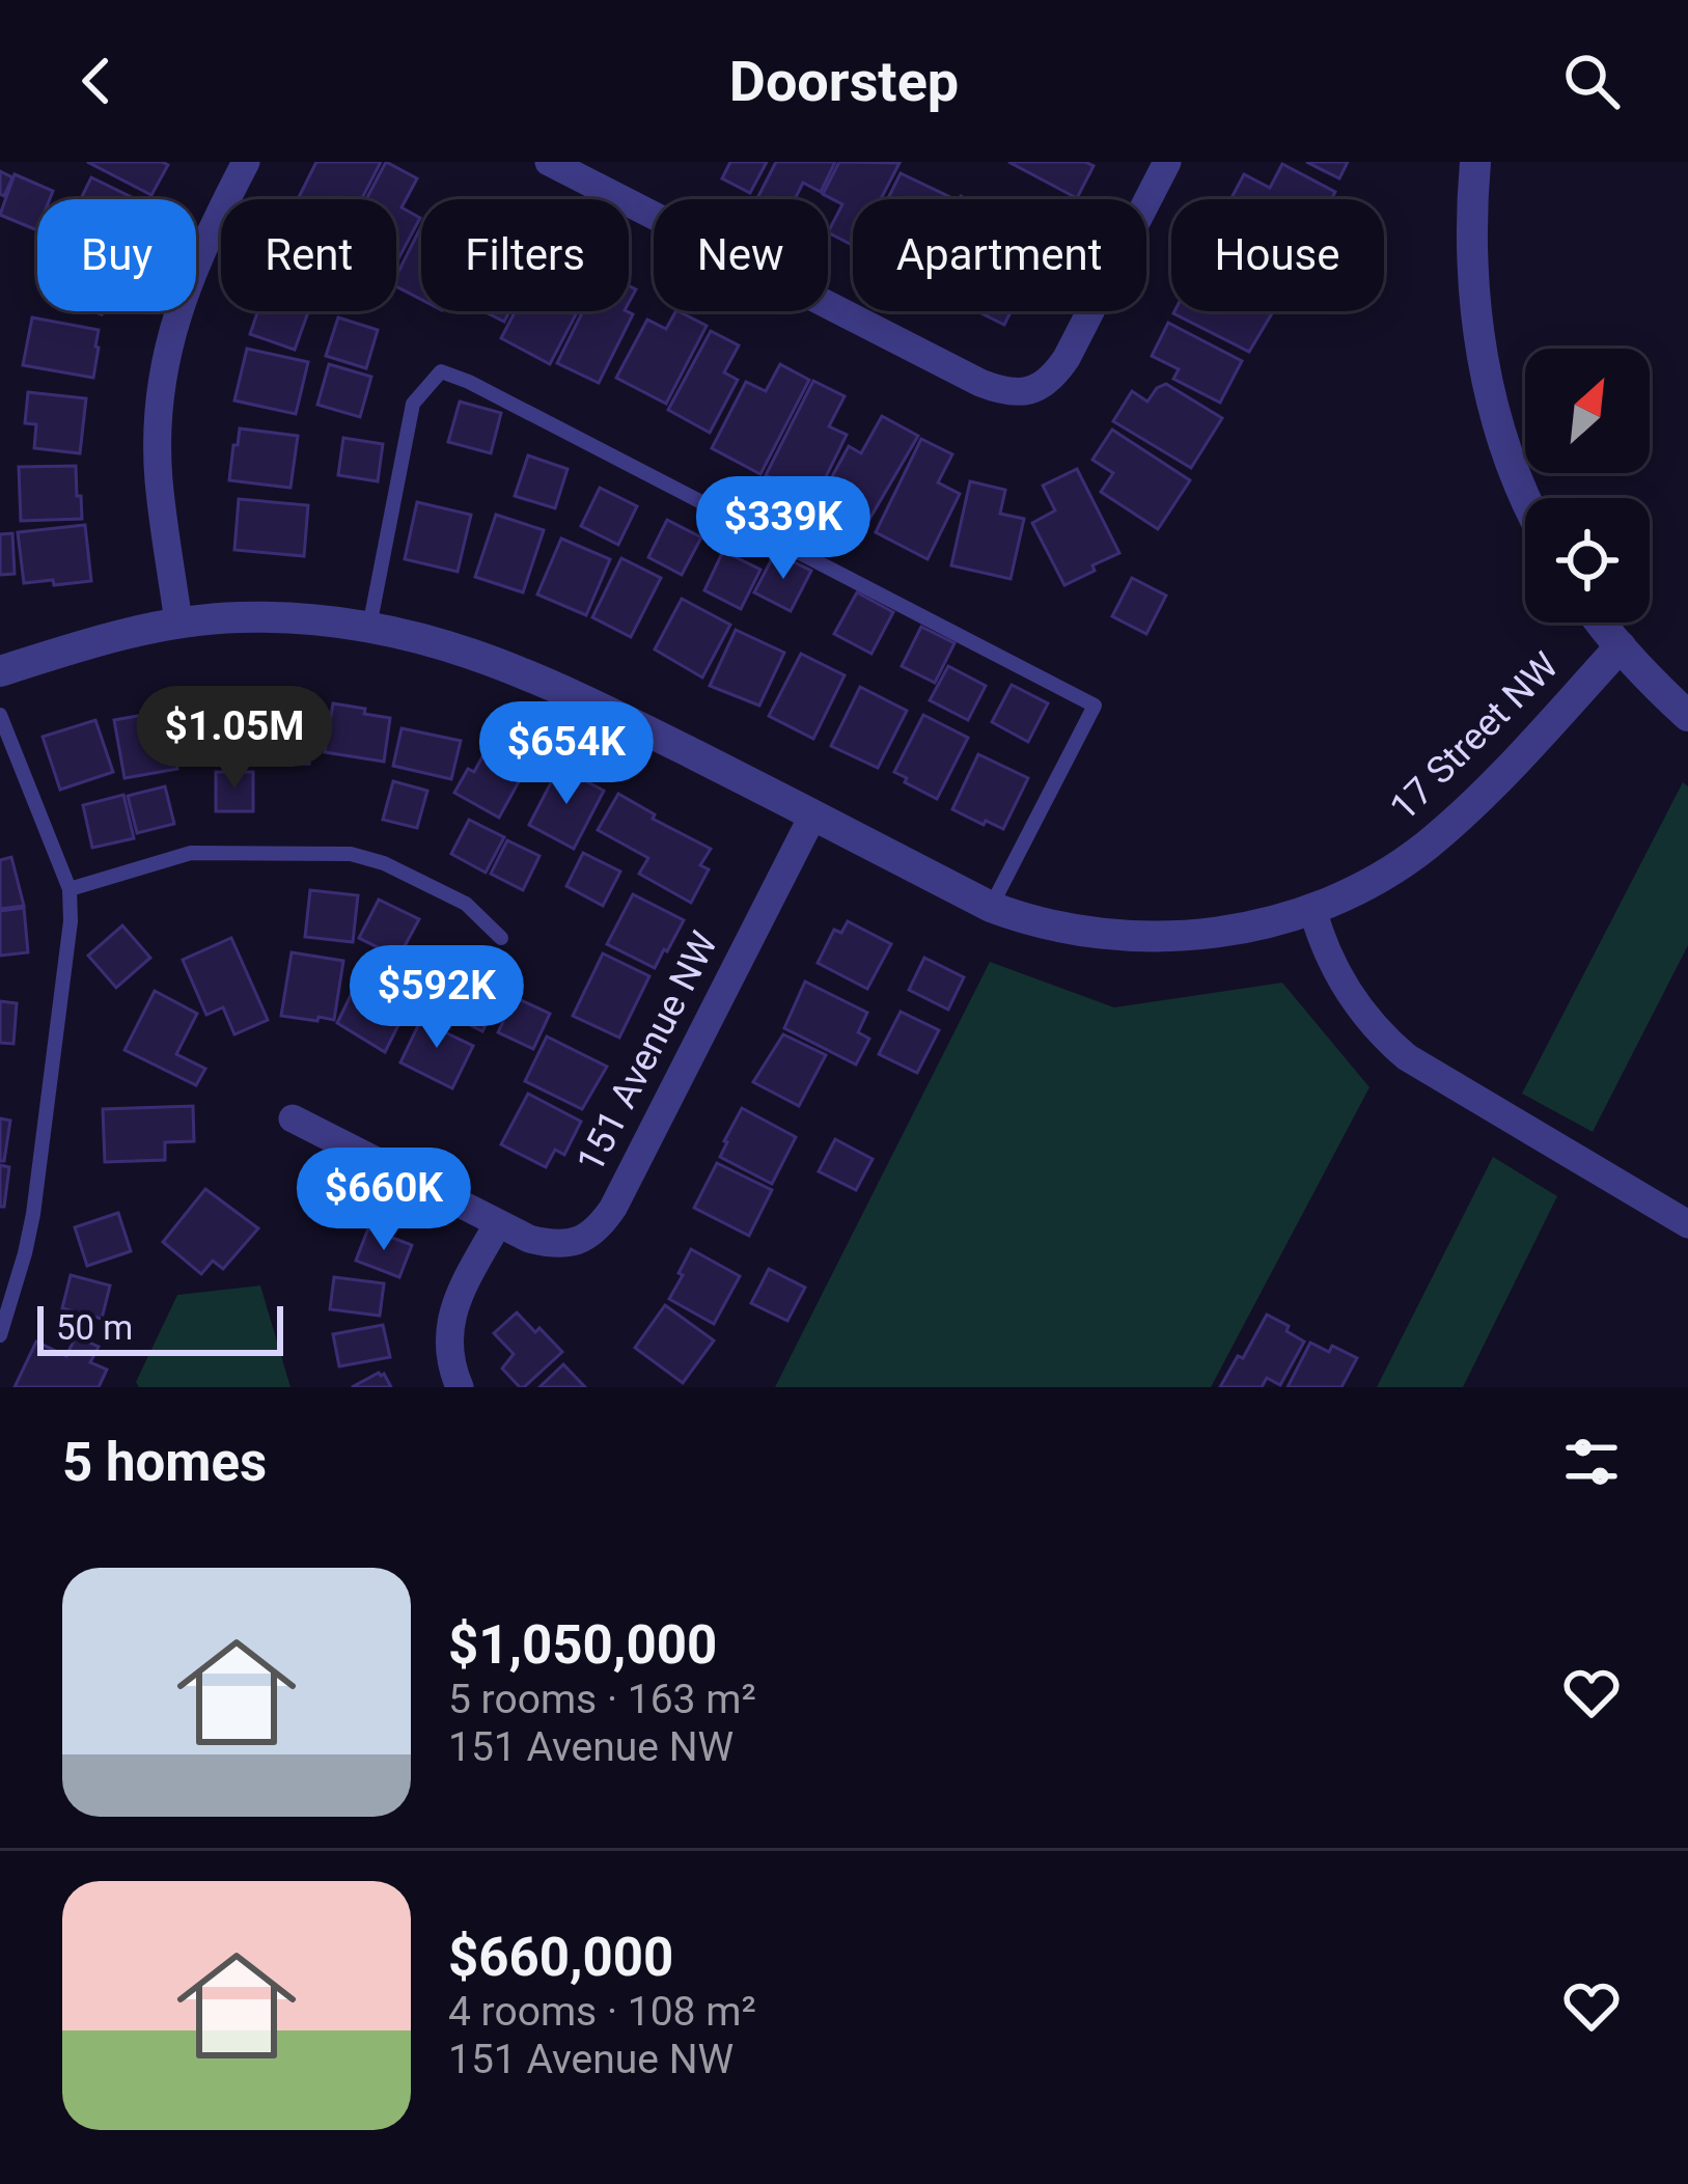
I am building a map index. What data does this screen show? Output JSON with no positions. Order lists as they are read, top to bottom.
{
  "streets": {
    "street": ["17 Street NW", "151 Avenue NW"]
  },
  "scale_bar": "50 m",
  "north": "top right",
  "page": {
    "header": "Doorstep",
    "chip": [
      "Buy",
      "Rent",
      "Filters",
      "New",
      "Apartment",
      "House"
    ],
    "price": [
      "$339K",
      "$1.05M",
      "$654K",
      "$592K",
      "$660K"
    ],
    "scale": "50 m",
    "heading": "5 homes",
    "list": [
      {
        "name": "$1,050,000",
        "note": "5 rooms · 163 m² · 151 Avenue NW"
      },
      {
        "name": "$660,000",
        "note": "4 rooms · 108 m² · 151 Avenue NW"
      }
    ]
  }
}
